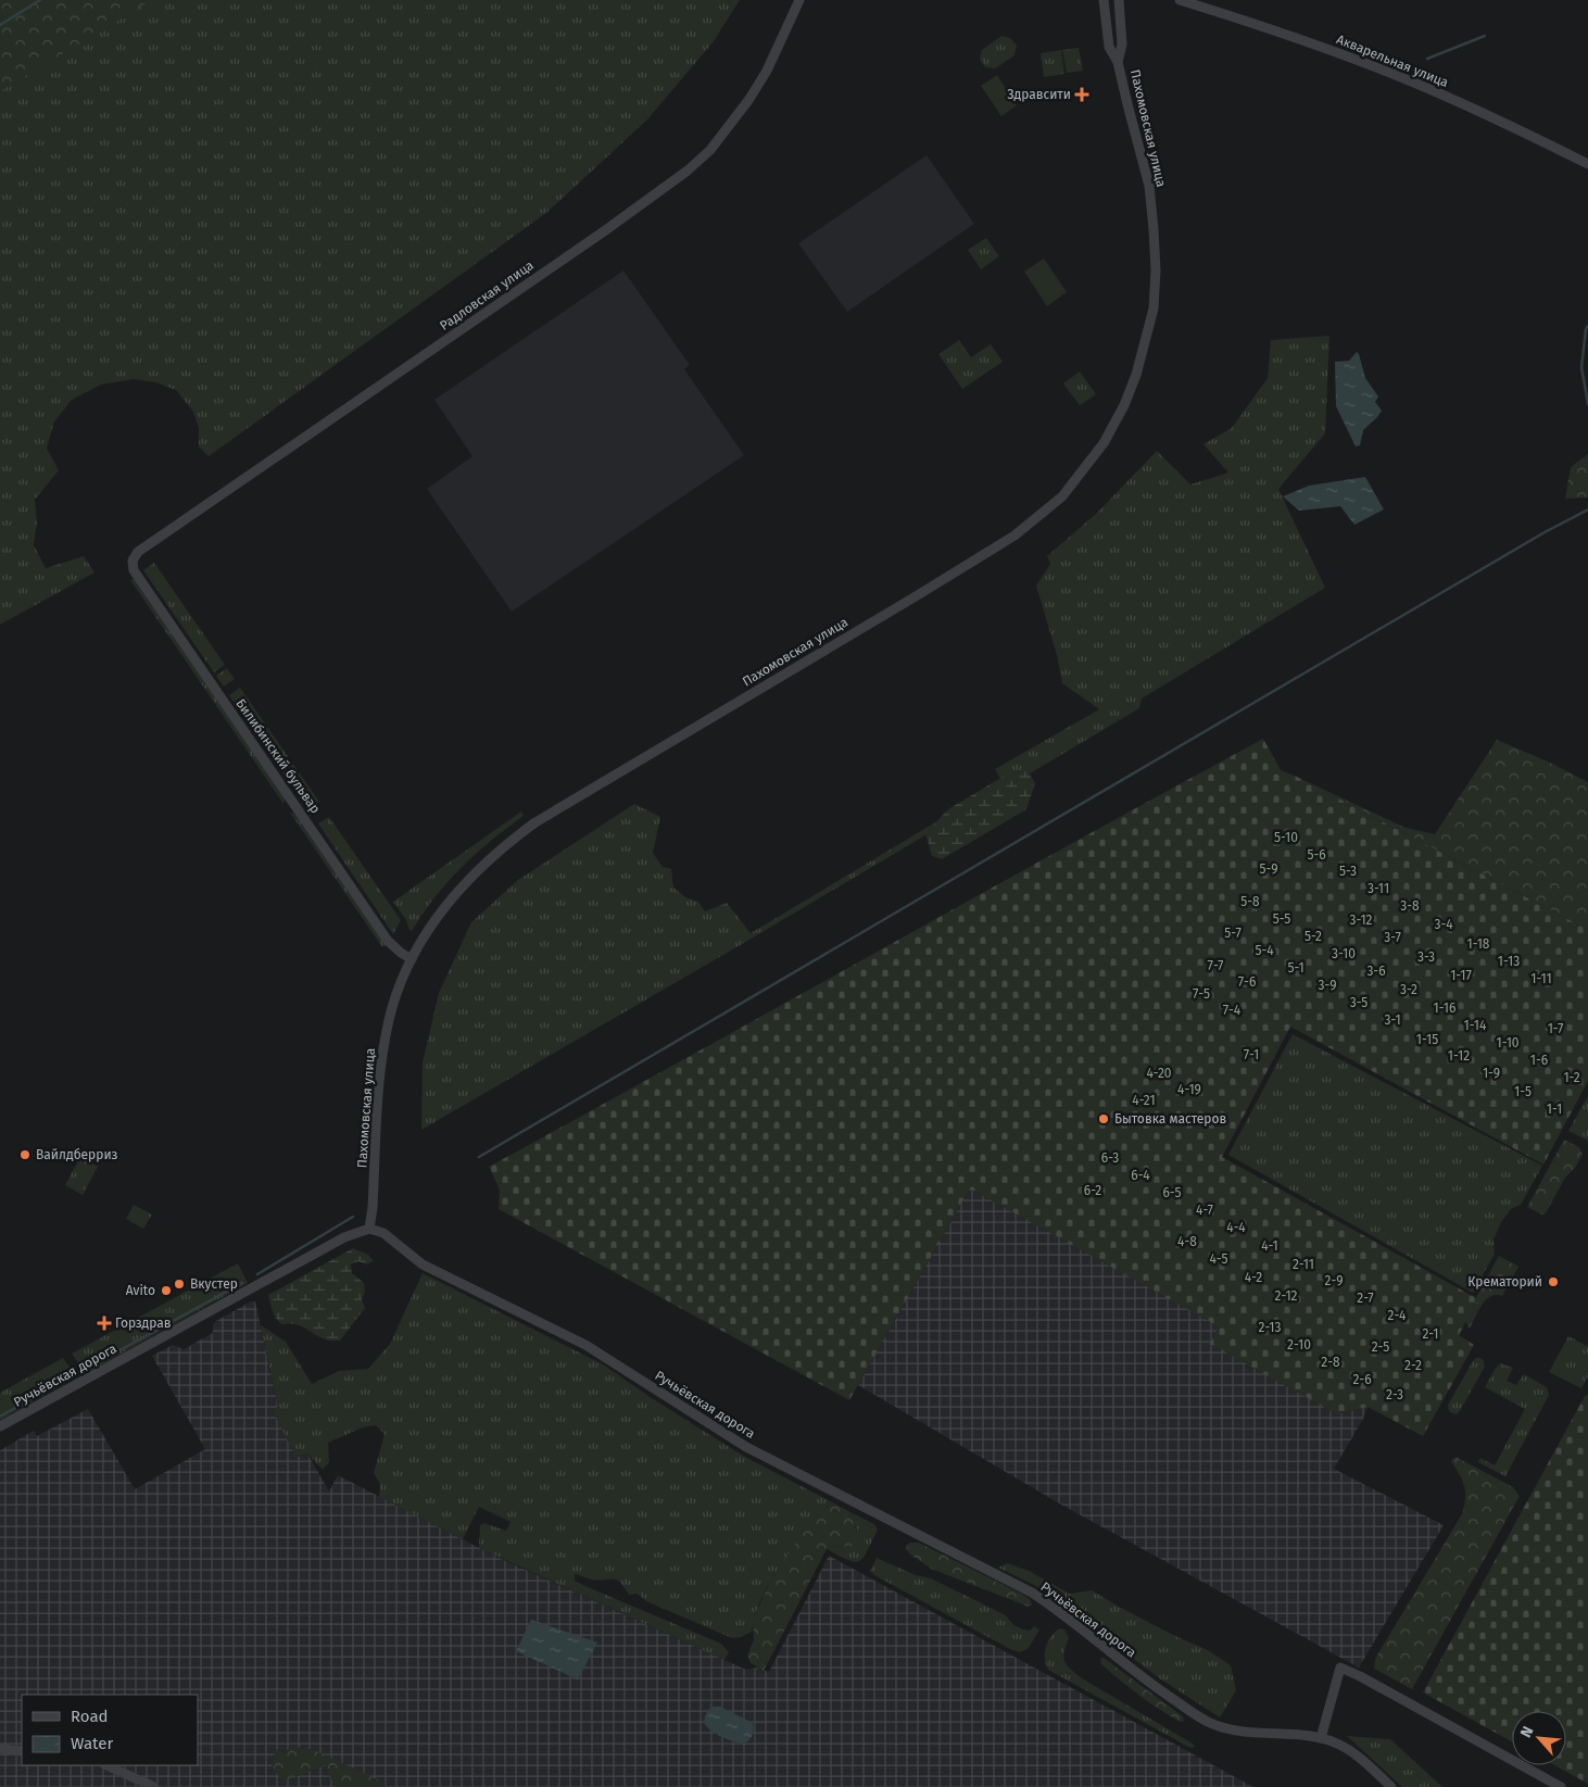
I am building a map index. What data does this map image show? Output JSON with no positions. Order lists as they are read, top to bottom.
{
  "streets": {
    "street": [
      "Акварельная улица",
      "Пахомовская улица",
      "Радловская улица",
      "Билибинский бульвар",
      "Ручьёвская дорога"
    ]
  },
  "crossings": [
    ["Пахомовская улица", "Билибинский бульвар"],
    ["Пахомовская улица", "Ручьёвская дорога"],
    ["Радловская улица", "Билибинский бульвар"]
  ],
  "parks": [
    "5-10",
    "5-6",
    "5-9",
    "5-3",
    "3-11",
    "5-8",
    "3-8",
    "5-5",
    "3-12",
    "3-4",
    "5-7",
    "5-2",
    "3-7",
    "1-18",
    "5-4",
    "3-10",
    "3-3",
    "1-13",
    "7-7",
    "5-1",
    "3-6",
    "1-17",
    "1-11",
    "7-6",
    "3-9",
    "3-2",
    "7-5",
    "3-5",
    "1-16",
    "7-4",
    "3-1",
    "1-14",
    "1-7",
    "1-15",
    "1-10",
    "7-1",
    "1-12",
    "1-6",
    "4-20",
    "1-9",
    "1-2",
    "4-19",
    "1-5",
    "4-21",
    "1-1",
    "6-3",
    "6-4",
    "6-2",
    "6-5",
    "4-7",
    "4-4",
    "4-8",
    "4-1",
    "4-5",
    "2-11",
    "4-2",
    "2-9",
    "2-12",
    "2-7",
    "2-4",
    "2-13",
    "2-1",
    "2-10",
    "2-5",
    "2-8",
    "2-2",
    "2-6",
    "2-3"
  ],
  "places": {
    "health": ["Здравсити", "Горздрав"],
    "other": [
      "Бытовка мастеров",
      "Вайлдберриз",
      "Крематорий",
      "Вкустер",
      "Avito"
    ]
  },
  "legend": ["Road", "Water"],
  "north": "top left"
}
